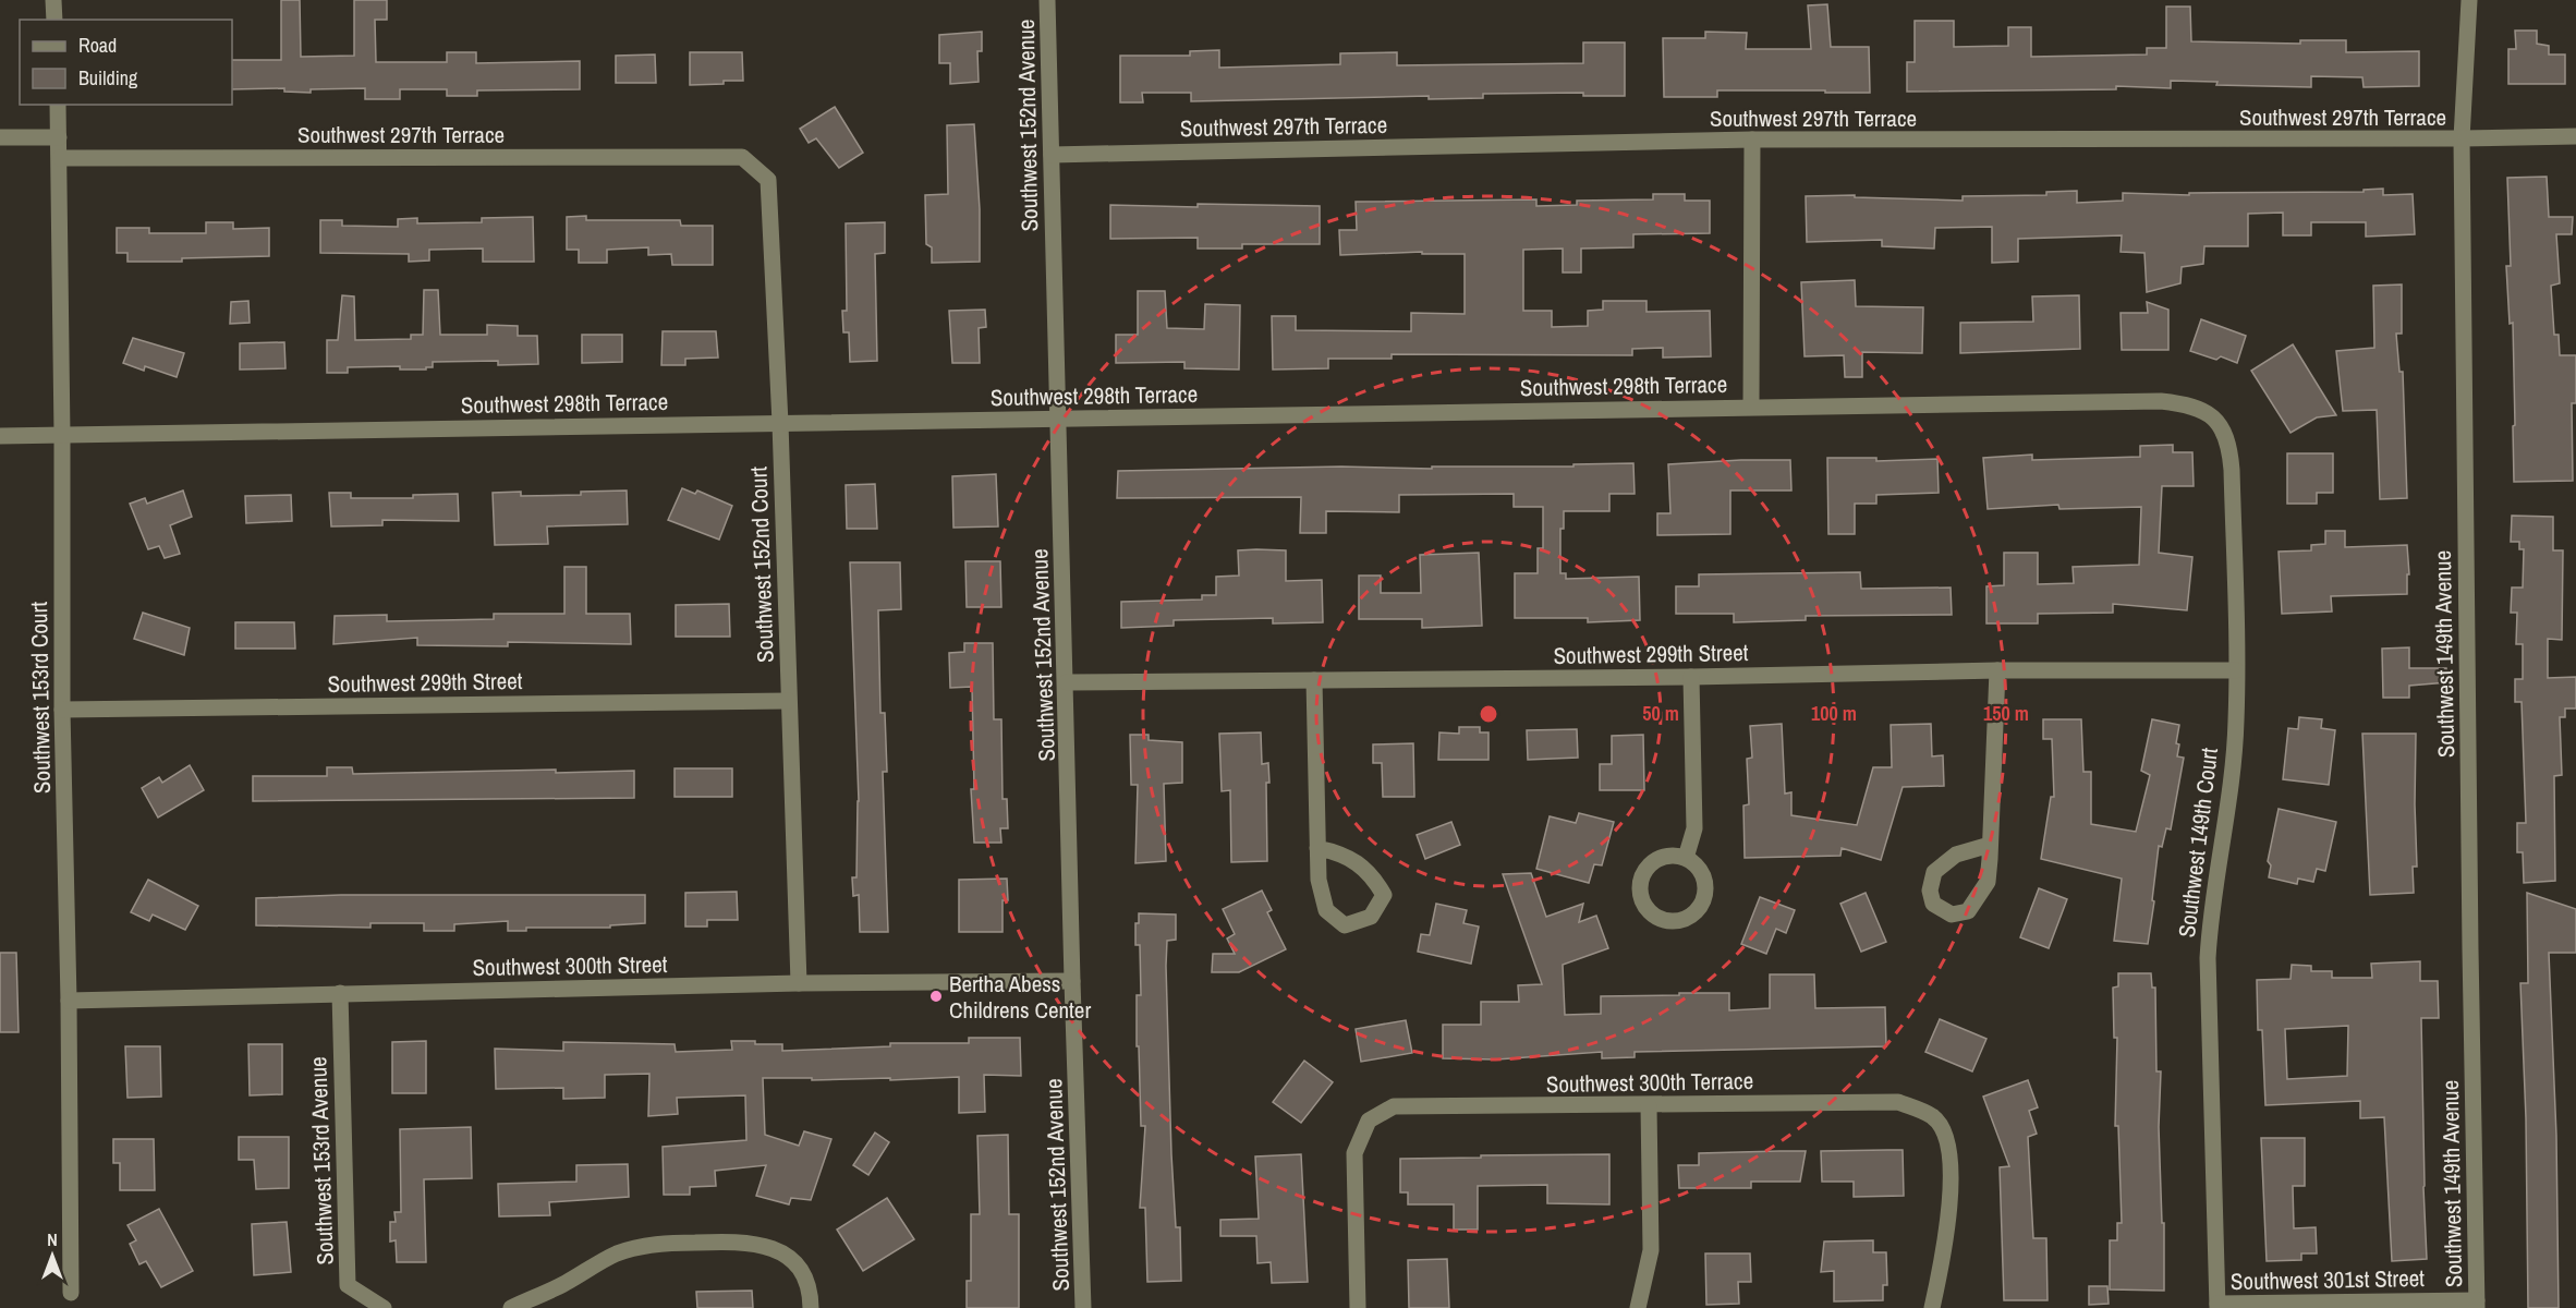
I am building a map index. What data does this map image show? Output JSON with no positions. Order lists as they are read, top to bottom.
{
  "streets": {
    "street": [
      "Southwest 297th Terrace",
      "Southwest 152nd Avenue",
      "Southwest 298th Terrace",
      "Southwest 152nd Court",
      "Southwest 299th Street",
      "Southwest 149th Avenue",
      "Southwest 153rd Court",
      "Southwest 149th Court",
      "Southwest 300th Street",
      "Southwest 300th Terrace",
      "Southwest 153rd Avenue",
      "Southwest 301st Street"
    ]
  },
  "crossings": [
    ["Southwest 297th Terrace", "Southwest 152nd Avenue"],
    ["Southwest 297th Terrace", "Southwest 152nd Court"],
    ["Southwest 297th Terrace", "Southwest 149th Avenue"],
    ["Southwest 297th Terrace", "Southwest 153rd Court"],
    ["Southwest 152nd Avenue", "Southwest 298th Terrace"],
    ["Southwest 152nd Avenue", "Southwest 299th Street"],
    ["Southwest 152nd Avenue", "Southwest 300th Street"],
    ["Southwest 298th Terrace", "Southwest 152nd Court"],
    ["Southwest 298th Terrace", "Southwest 153rd Court"],
    ["Southwest 298th Terrace", "Southwest 149th Court"],
    ["Southwest 152nd Court", "Southwest 299th Street"],
    ["Southwest 152nd Court", "Southwest 300th Street"],
    ["Southwest 299th Street", "Southwest 153rd Court"],
    ["Southwest 299th Street", "Southwest 149th Court"],
    ["Southwest 149th Avenue", "Southwest 301st Street"],
    ["Southwest 153rd Court", "Southwest 300th Street"],
    ["Southwest 149th Court", "Southwest 301st Street"],
    ["Southwest 300th Street", "Southwest 153rd Avenue"]
  ],
  "places": ["Bertha Abess Childrens Center"],
  "legend": ["Road", "Building"],
  "north": "top",
  "rings": ["50 m", "100 m", "150 m"]
}
